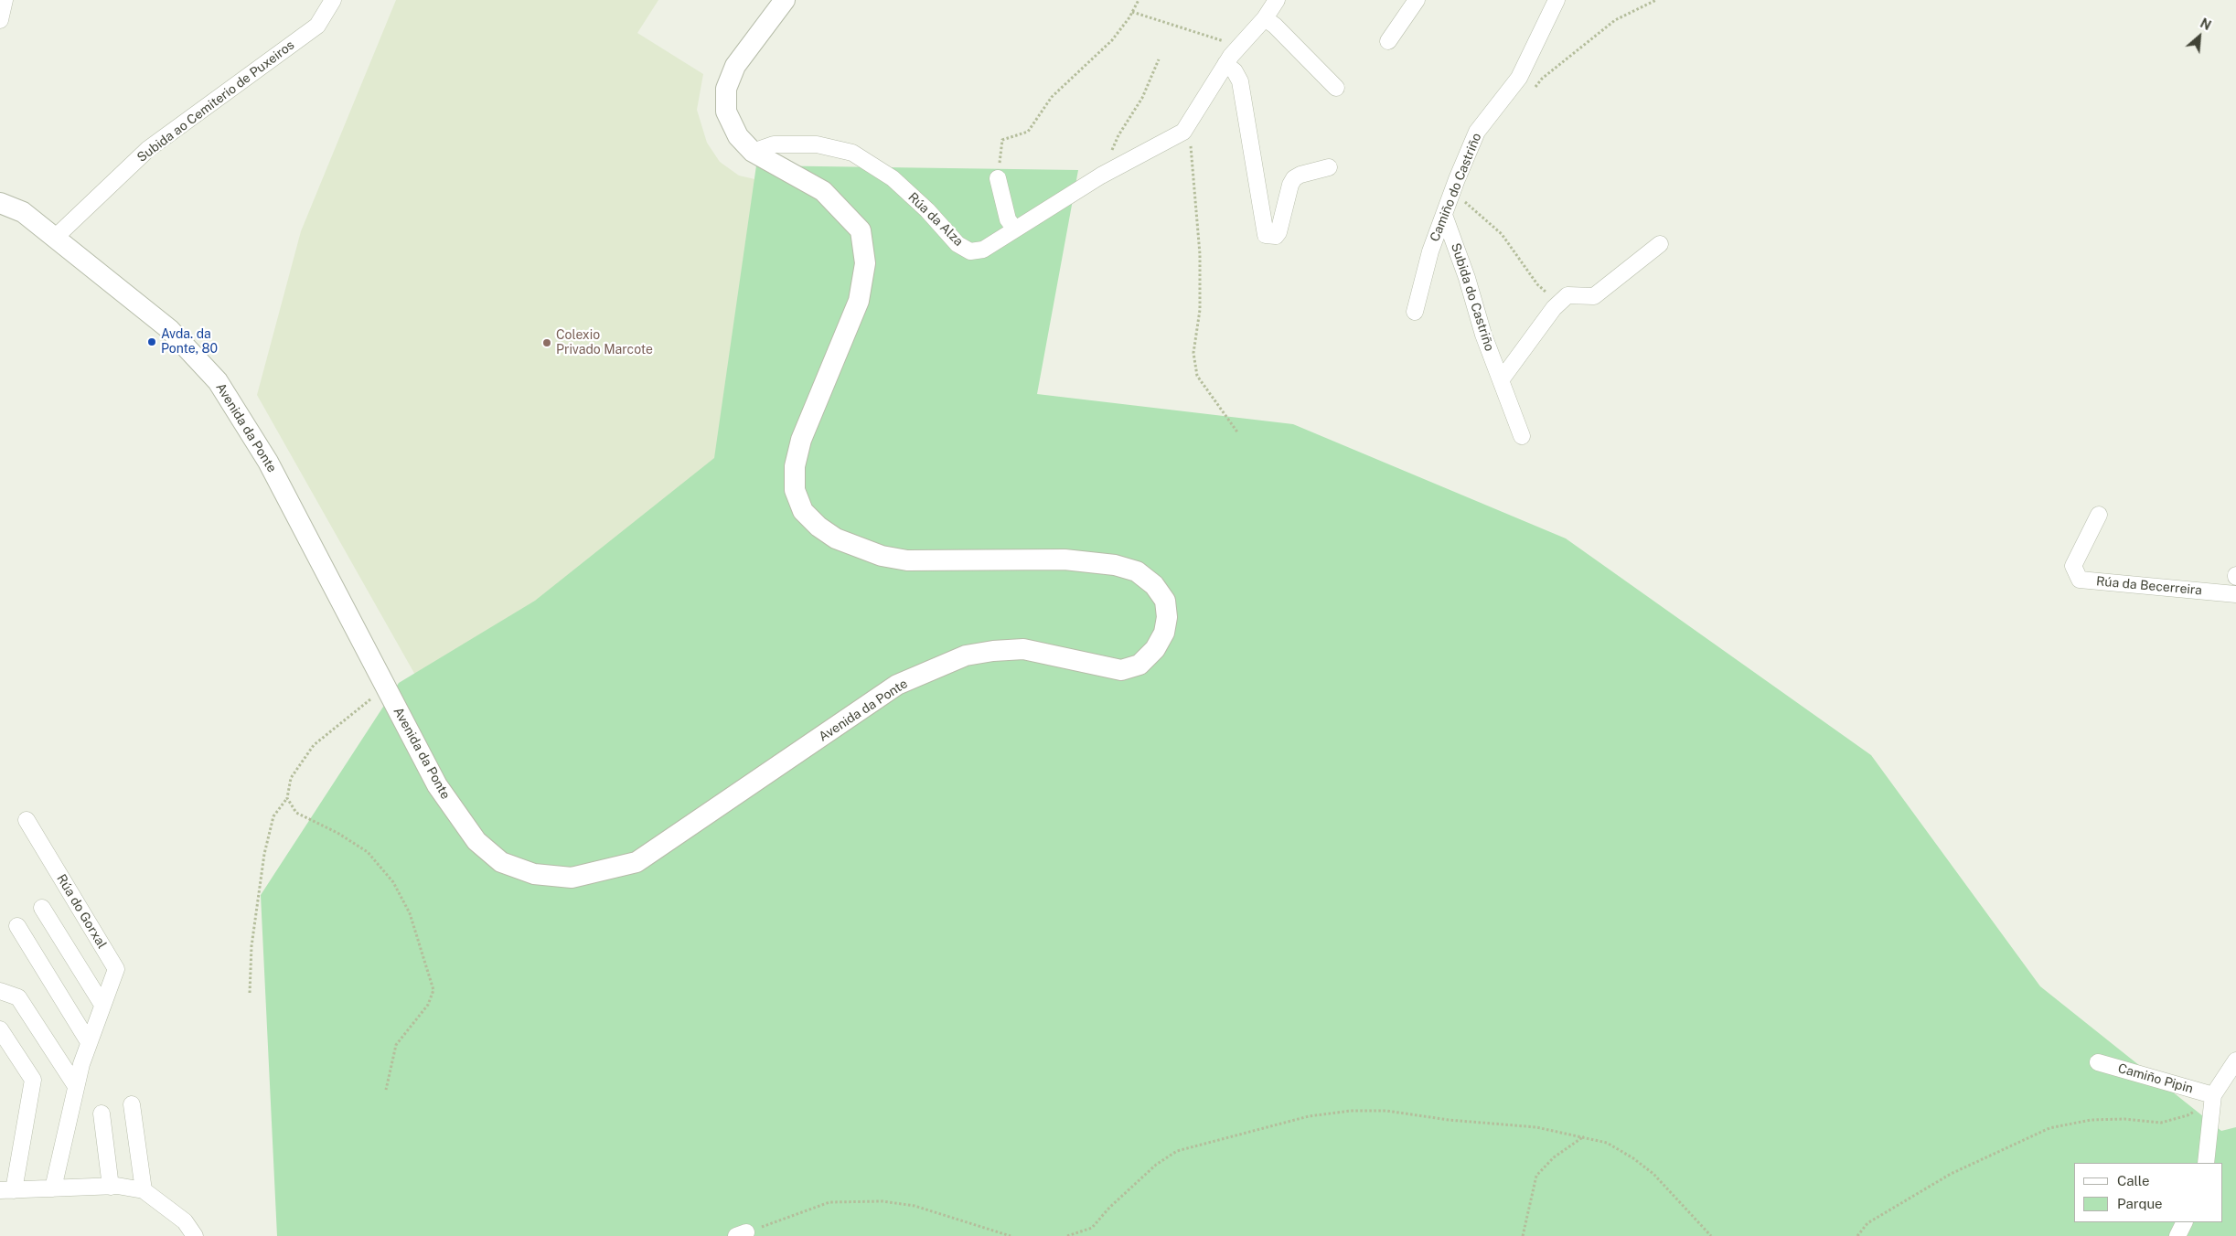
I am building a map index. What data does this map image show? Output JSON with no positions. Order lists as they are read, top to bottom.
{
  "streets": {
    "street": [
      "Subida ao Cemiterio de Puxeiros",
      "Camiño do Castriño",
      "Rúa da Alza",
      "Subida do Castriño",
      "Avenida da Ponte",
      "Rúa da Becerreira",
      "Rúa do Gorxal",
      "Camiño Pipin"
    ]
  },
  "crossings": [
    ["Subida ao Cemiterio de Puxeiros", "Avenida da Ponte"],
    ["Camiño do Castriño", "Subida do Castriño"],
    ["Rúa da Alza", "Avenida da Ponte"]
  ],
  "places": ["Avda. da Ponte, 80", "Colexio Privado Marcote"],
  "legend": ["Calle", "Parque"],
  "north": "top right"
}
